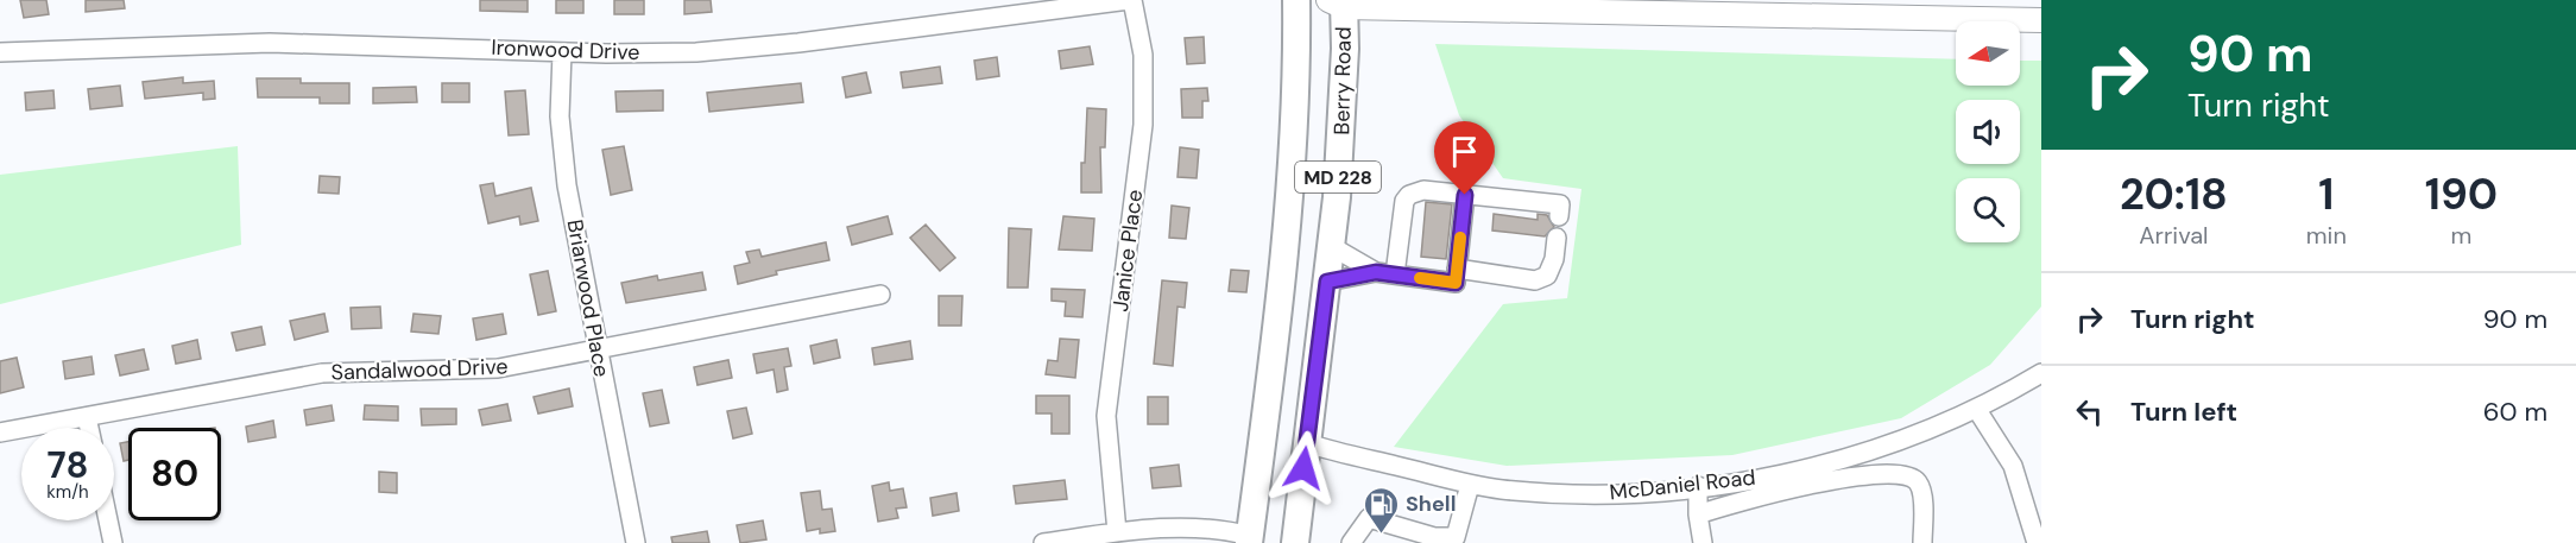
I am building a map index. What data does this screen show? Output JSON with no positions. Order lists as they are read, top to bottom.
{
  "streets": {
    "highway": ["Berry Road", "MD 228"],
    "street": [
      "Ironwood Drive",
      "Janice Place",
      "Briarwood Place",
      "Sandalwood Drive",
      "McDaniel Road"
    ]
  },
  "crossings": [
    ["Ironwood Drive", "Janice Place"],
    ["Ironwood Drive", "Briarwood Place"],
    ["Berry Road", "McDaniel Road"],
    ["Briarwood Place", "Sandalwood Drive"]
  ],
  "places": {
    "fuel station": ["Shell"]
  },
  "north": "left",
  "page": {
    "turn": ["90 m", "Turn right"],
    "eta": [
      "20:18",
      "Arrival",
      "1",
      "min",
      "190",
      "m"
    ],
    "list": [
      {
        "name": "Turn right",
        "value": "90 m"
      },
      {
        "name": "Turn left",
        "value": "60 m"
      }
    ],
    "speed": "78 km/h",
    "limit": "80"
  }
}
